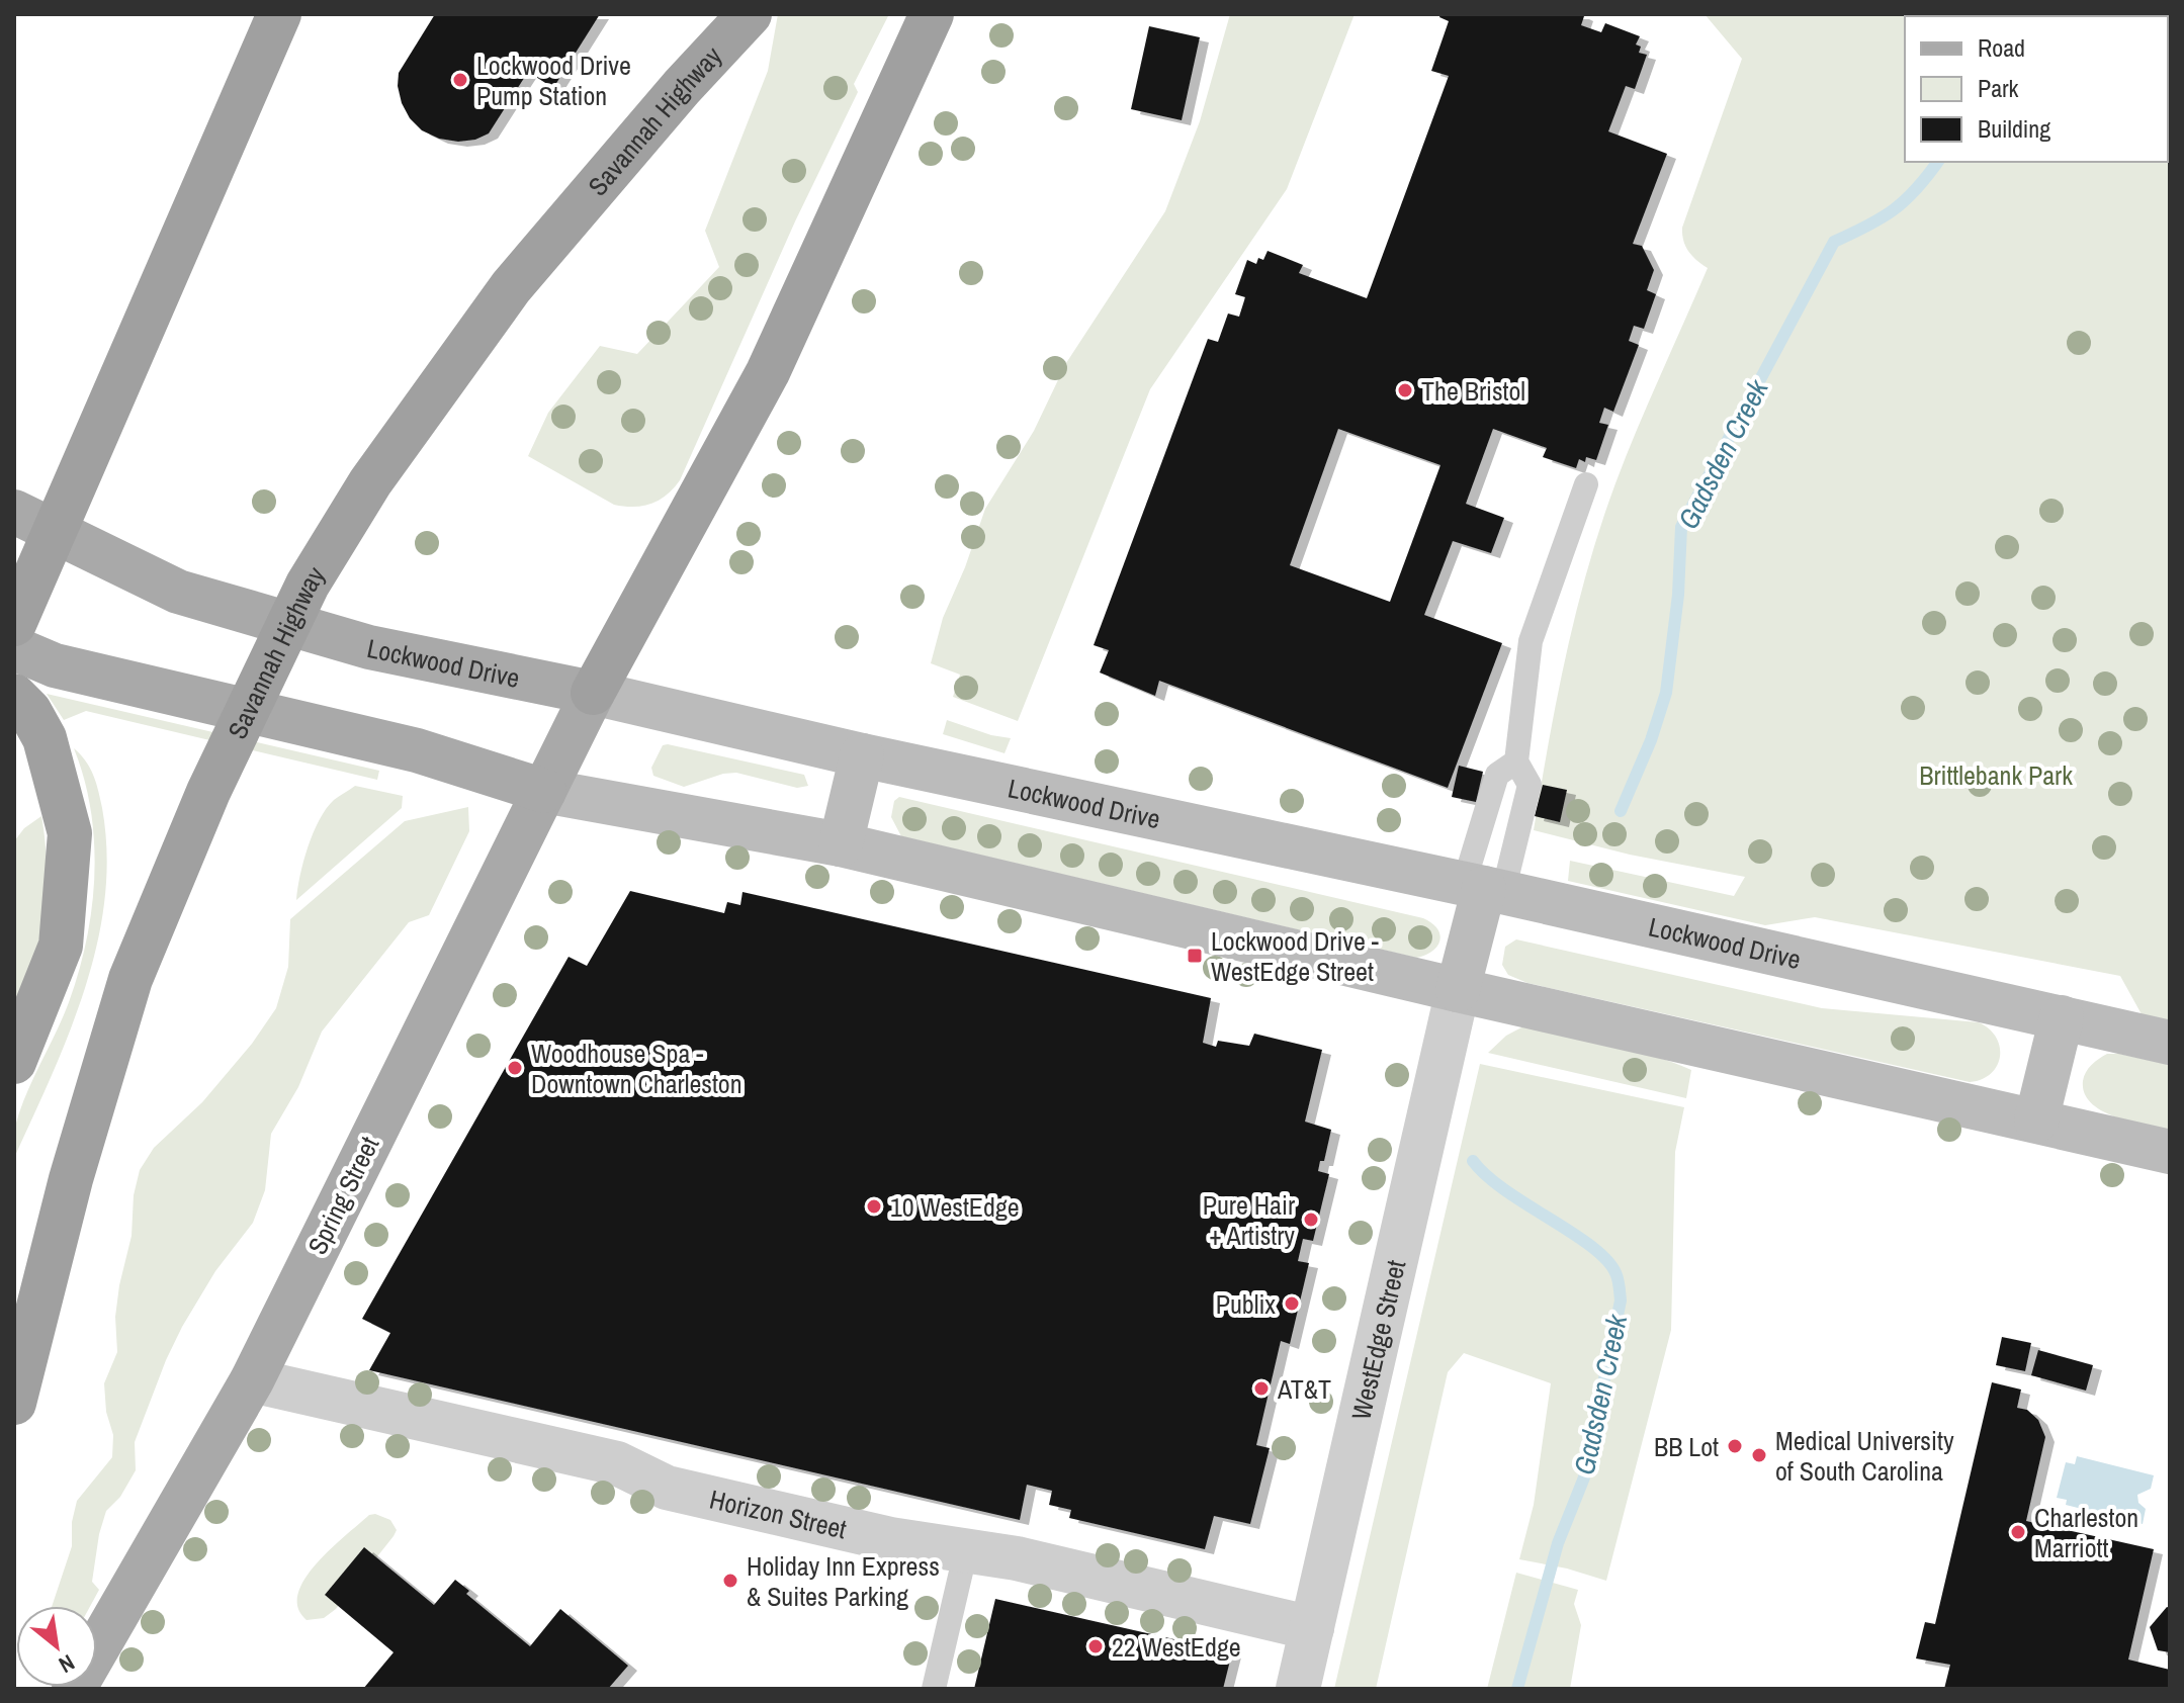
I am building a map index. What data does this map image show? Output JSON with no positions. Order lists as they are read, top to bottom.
{
  "streets": {
    "highway": ["Savannah Highway"],
    "main road": ["Lockwood Drive", "Spring Street"],
    "street": ["WestEdge Street", "Horizon Street"]
  },
  "crossings": [
    ["Lockwood Drive", "Spring Street"],
    ["Spring Street", "Horizon Street"],
    ["WestEdge Street", "Horizon Street"]
  ],
  "water": ["Gadsden Creek"],
  "parks": ["Brittlebank Park"],
  "places": {
    "other": [
      "Lockwood Drive Pump Station",
      "The Bristol",
      "Woodhouse Spa - Downtown Charleston",
      "10 WestEdge",
      "Pure Hair + Artistry",
      "Publix",
      "AT&T",
      "BB Lot",
      "Medical University of South Carolina",
      "Charleston Marriott",
      "Holiday Inn Express & Suites Parking",
      "22 WestEdge"
    ],
    "transit": ["Lockwood Drive - WestEdge Street"]
  },
  "legend": ["Road", "Park", "Building"],
  "north": "bottom right"
}
